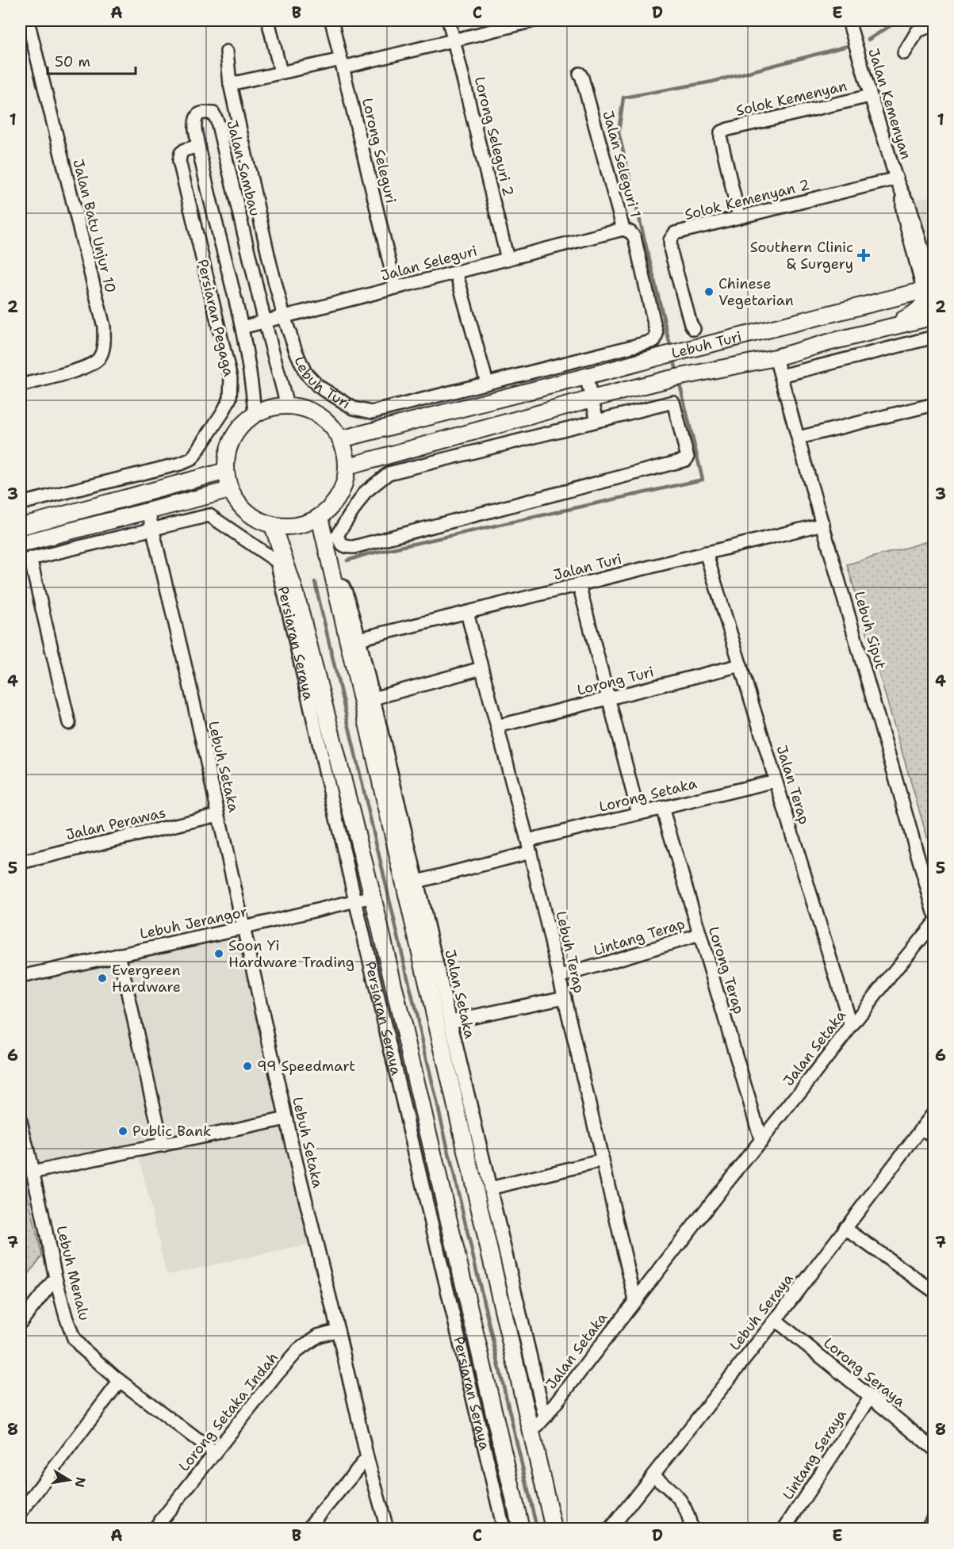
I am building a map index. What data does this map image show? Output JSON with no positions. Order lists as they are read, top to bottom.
{
  "streets": {
    "main road": ["Lebuh Turi", "Persiaran Seraya"],
    "street": [
      "Solok Kemenyan",
      "Jalan Kemenyan",
      "Lorong Seleguri 2",
      "Lorong Seleguri",
      "Jalan Seleguri 1",
      "Jalan Sambau",
      "Solok Kemenyan 2",
      "Jalan Batu Unjur 10",
      "Jalan Seleguri",
      "Persiaran Pegaga",
      "Jalan Turi",
      "Lebuh Siput",
      "Lorong Turi",
      "Lebuh Setaka",
      "Jalan Terap",
      "Lorong Setaka",
      "Jalan Perawas",
      "Lebuh Jerangor",
      "Lintang Terap",
      "Lebuh Terap",
      "Lorong Terap",
      "Jalan Setaka",
      "Lebuh Menalu",
      "Lebuh Seraya",
      "Lorong Seraya",
      "Lorong Setaka Indah",
      "Lintang Seraya"
    ]
  },
  "crossings": [
    ["Solok Kemenyan", "Jalan Kemenyan"],
    ["Solok Kemenyan", "Solok Kemenyan 2"],
    ["Jalan Kemenyan", "Solok Kemenyan 2"],
    ["Jalan Kemenyan", "Lebuh Turi"],
    ["Lorong Seleguri 2", "Jalan Seleguri"],
    ["Lorong Seleguri", "Jalan Seleguri"],
    ["Jalan Seleguri 1", "Jalan Seleguri"],
    ["Jalan Seleguri 1", "Lebuh Turi"],
    ["Jalan Sambau", "Jalan Seleguri"],
    ["Jalan Sambau", "Persiaran Pegaga"],
    ["Jalan Sambau", "Lebuh Turi"],
    ["Jalan Sambau", "Persiaran Seraya"],
    ["Jalan Seleguri", "Lebuh Turi"],
    ["Lebuh Turi", "Lebuh Siput"],
    ["Lebuh Turi", "Persiaran Seraya"],
    ["Jalan Turi", "Lebuh Siput"],
    ["Jalan Turi", "Jalan Terap"],
    ["Jalan Turi", "Lebuh Terap"],
    ["Jalan Turi", "Jalan Setaka"],
    ["Persiaran Seraya", "Lebuh Setaka"],
    ["Persiaran Seraya", "Lebuh Jerangor"],
    ["Lorong Turi", "Jalan Terap"],
    ["Lorong Turi", "Lebuh Terap"],
    ["Lebuh Setaka", "Jalan Perawas"],
    ["Lebuh Setaka", "Lebuh Jerangor"],
    ["Lebuh Setaka", "Lorong Setaka Indah"],
    ["Jalan Terap", "Lorong Setaka"],
    ["Jalan Terap", "Jalan Setaka"],
    ["Lorong Setaka", "Lebuh Terap"],
    ["Lorong Setaka", "Lorong Terap"],
    ["Lorong Setaka", "Jalan Setaka"],
    ["Lintang Terap", "Lebuh Terap"],
    ["Lintang Terap", "Lorong Terap"],
    ["Lebuh Terap", "Jalan Setaka"],
    ["Lorong Terap", "Jalan Setaka"],
    ["Lebuh Menalu", "Lorong Setaka Indah"],
    ["Lebuh Seraya", "Lorong Seraya"],
    ["Lorong Seraya", "Lintang Seraya"]
  ],
  "places": {
    "health": ["Southern Clinic & Surgery"],
    "other": [
      "Chinese Vegetarian",
      "Soon Yi Hardware Trading",
      "Evergreen Hardware",
      "99 Speedmart",
      "Public Bank"
    ]
  },
  "scale_bar": "50 m",
  "north": "right",
  "grid": {
    "columns": [
      "A",
      "B",
      "C",
      "D",
      "E"
    ],
    "rows": [
      "1",
      "2",
      "3",
      "4",
      "5",
      "6",
      "7",
      "8"
    ]
  }
}
